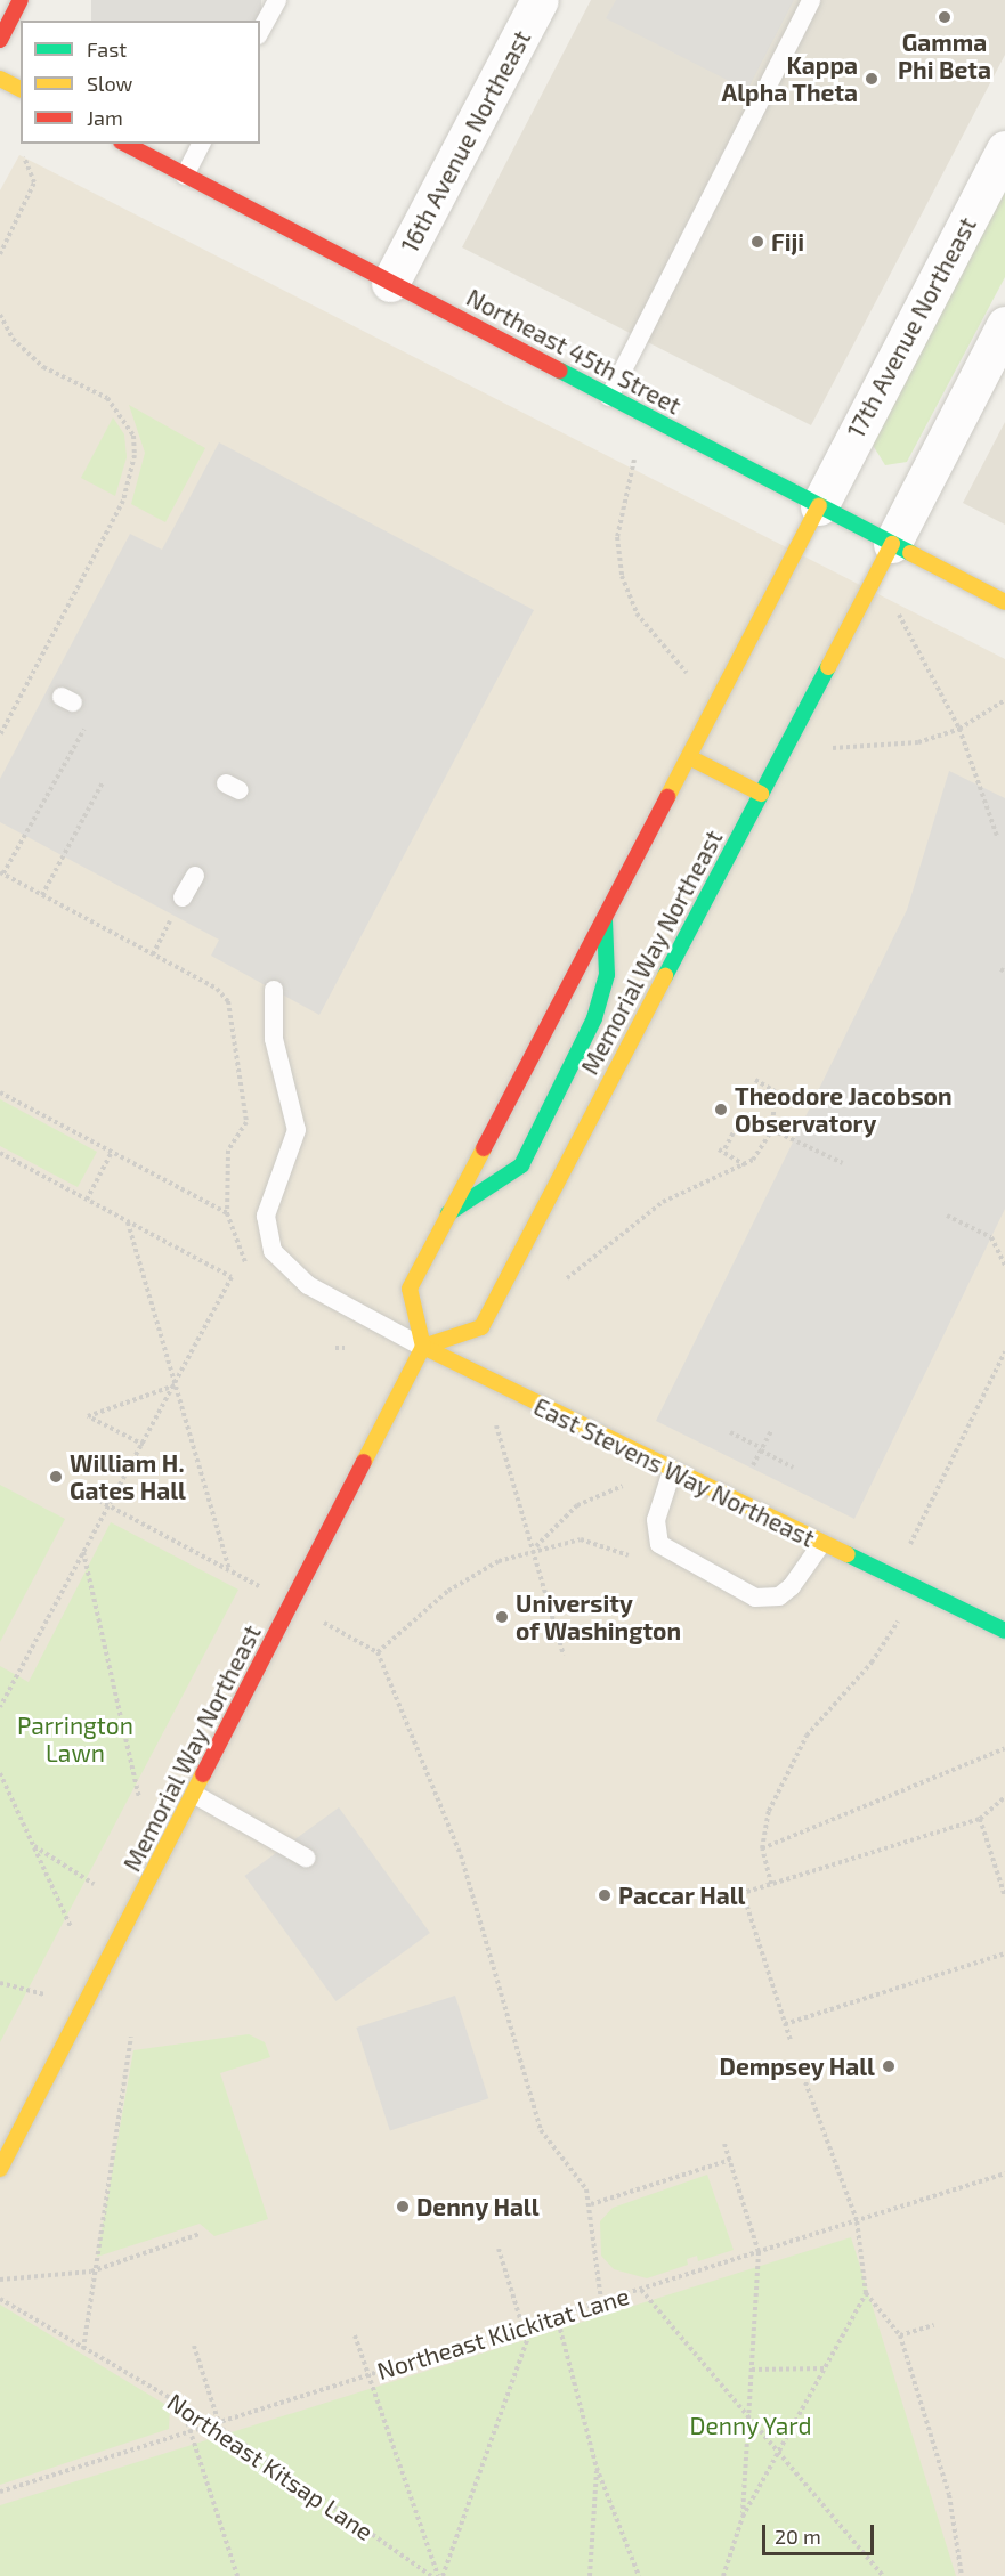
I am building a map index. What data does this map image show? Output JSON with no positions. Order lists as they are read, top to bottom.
{
  "streets": {
    "street": [
      "16th Avenue Northeast",
      "17th Avenue Northeast",
      "Northeast 45th Street",
      "Memorial Way Northeast",
      "East Stevens Way Northeast"
    ],
    "path": ["Northeast Klickitat Lane", "Northeast Kitsap Lane"]
  },
  "crossings": [
    ["16th Avenue Northeast", "Northeast 45th Street"],
    ["17th Avenue Northeast", "Northeast 45th Street"],
    ["Northeast 45th Street", "Memorial Way Northeast"],
    ["Memorial Way Northeast", "East Stevens Way Northeast"],
    ["Northeast Klickitat Lane", "Northeast Kitsap Lane"]
  ],
  "parks": ["Parrington Lawn", "Denny Yard"],
  "places": [
    "Gamma Phi Beta",
    "Kappa Alpha Theta",
    "Fiji",
    "Theodore Jacobson Observatory",
    "William H. Gates Hall",
    "University of Washington",
    "Paccar Hall",
    "Dempsey Hall",
    "Denny Hall"
  ],
  "legend": ["Fast", "Slow", "Jam"],
  "scale_bar": "20 m"
}
